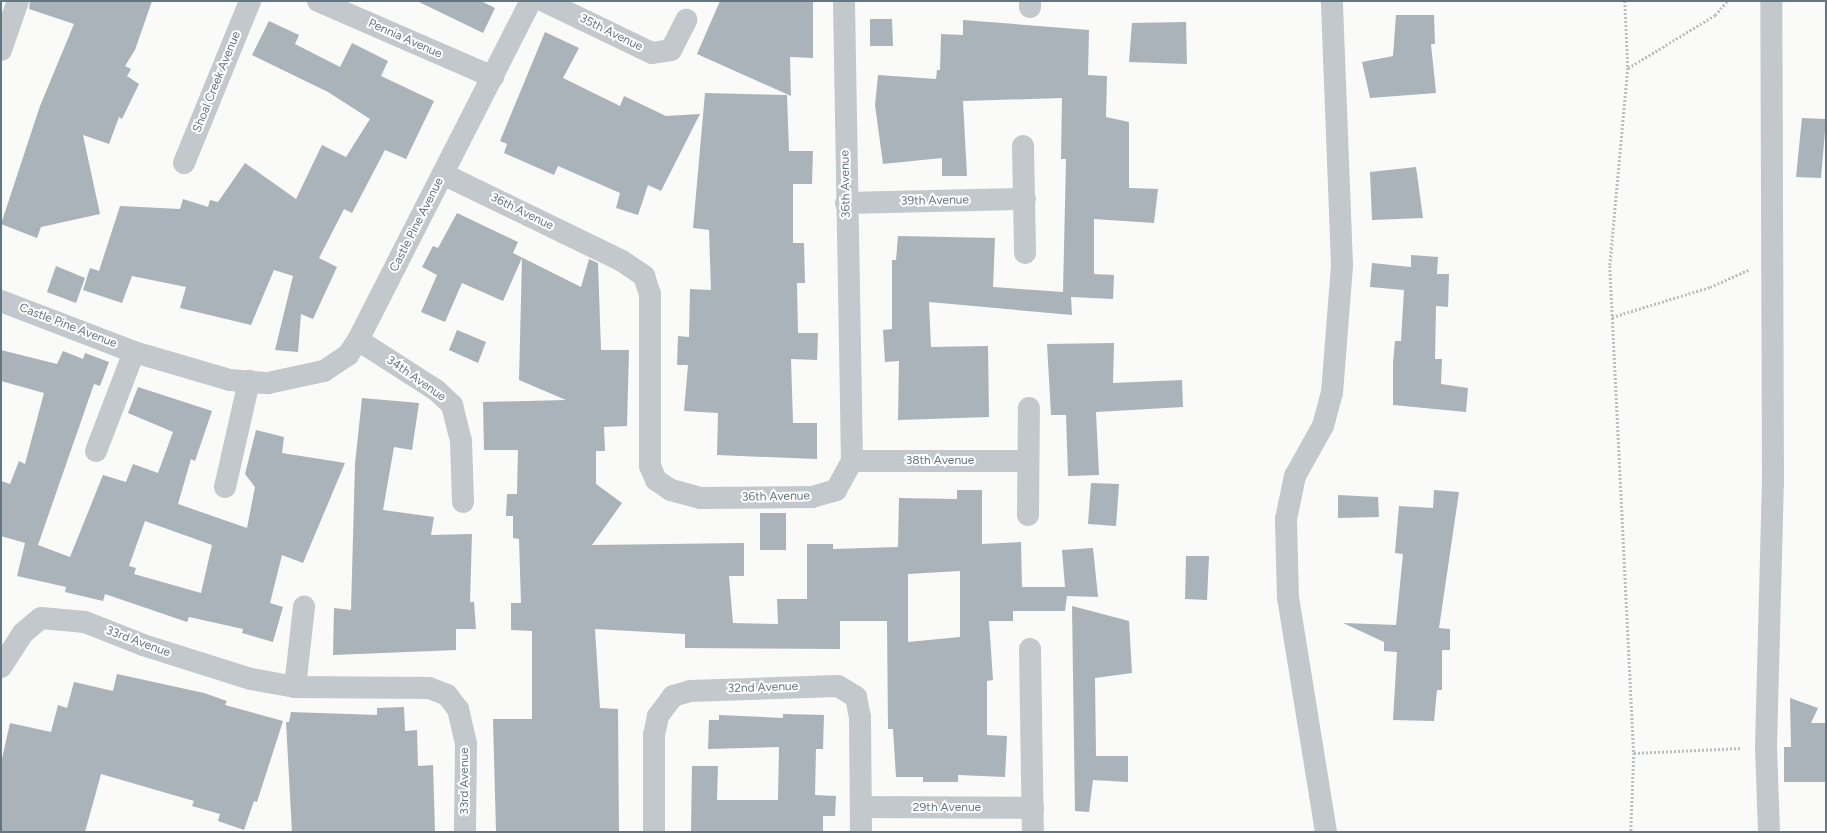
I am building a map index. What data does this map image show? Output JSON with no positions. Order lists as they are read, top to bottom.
{
  "streets": {
    "street": [
      "35th Avenue",
      "Pennia Avenue",
      "Shoal Creek Avenue",
      "36th Avenue",
      "39th Avenue",
      "Castle Pine Avenue",
      "34th Avenue",
      "38th Avenue",
      "33rd Avenue",
      "32nd Avenue",
      "29th Avenue"
    ]
  },
  "crossings": [
    ["Pennia Avenue", "Castle Pine Avenue"],
    ["36th Avenue", "39th Avenue"],
    ["36th Avenue", "Castle Pine Avenue"],
    ["36th Avenue", "38th Avenue"],
    ["Castle Pine Avenue", "34th Avenue"],
    ["32nd Avenue", "29th Avenue"]
  ]
}
